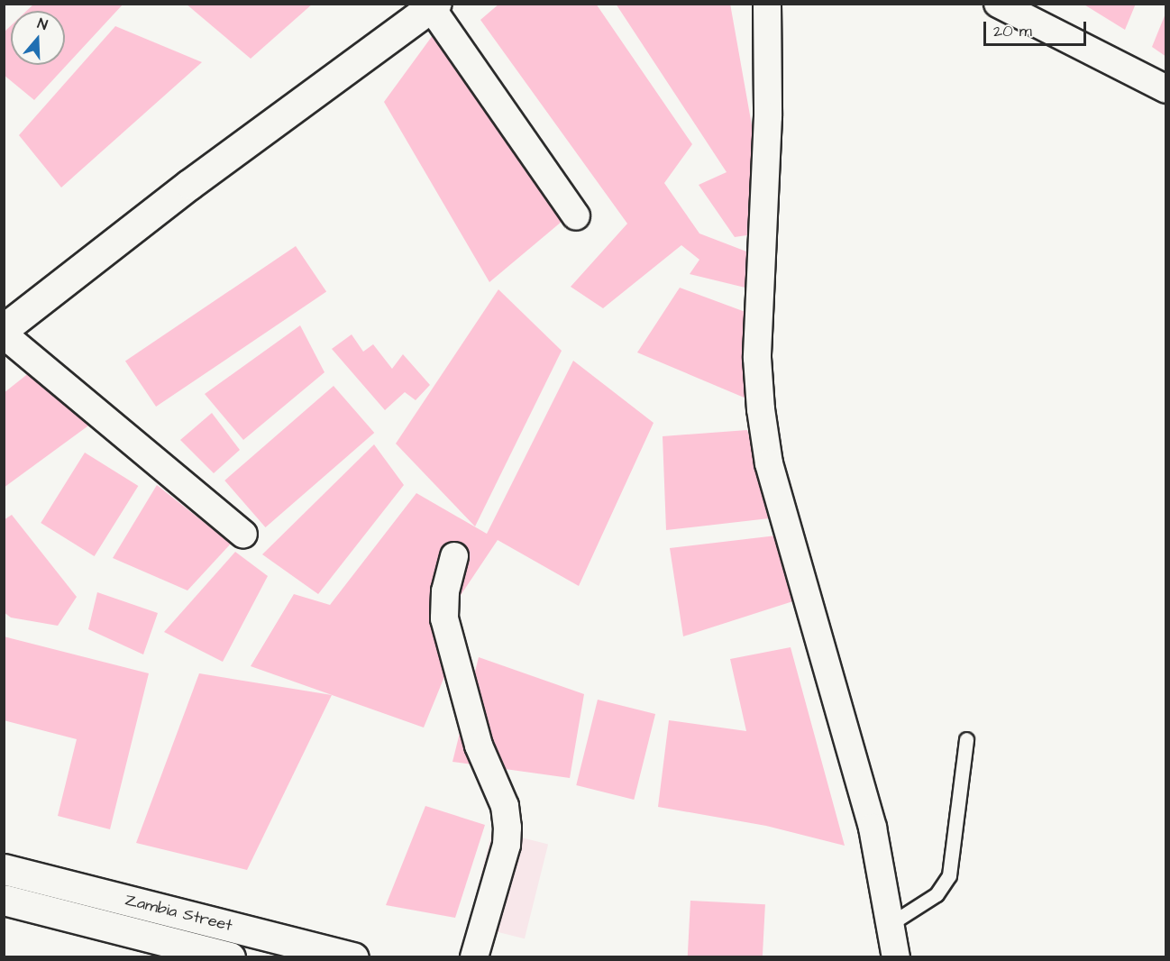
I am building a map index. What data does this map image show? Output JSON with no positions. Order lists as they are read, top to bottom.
{
  "streets": {
    "main road": ["Zambia Street"]
  },
  "scale_bar": "20 m",
  "north": "top"
}
